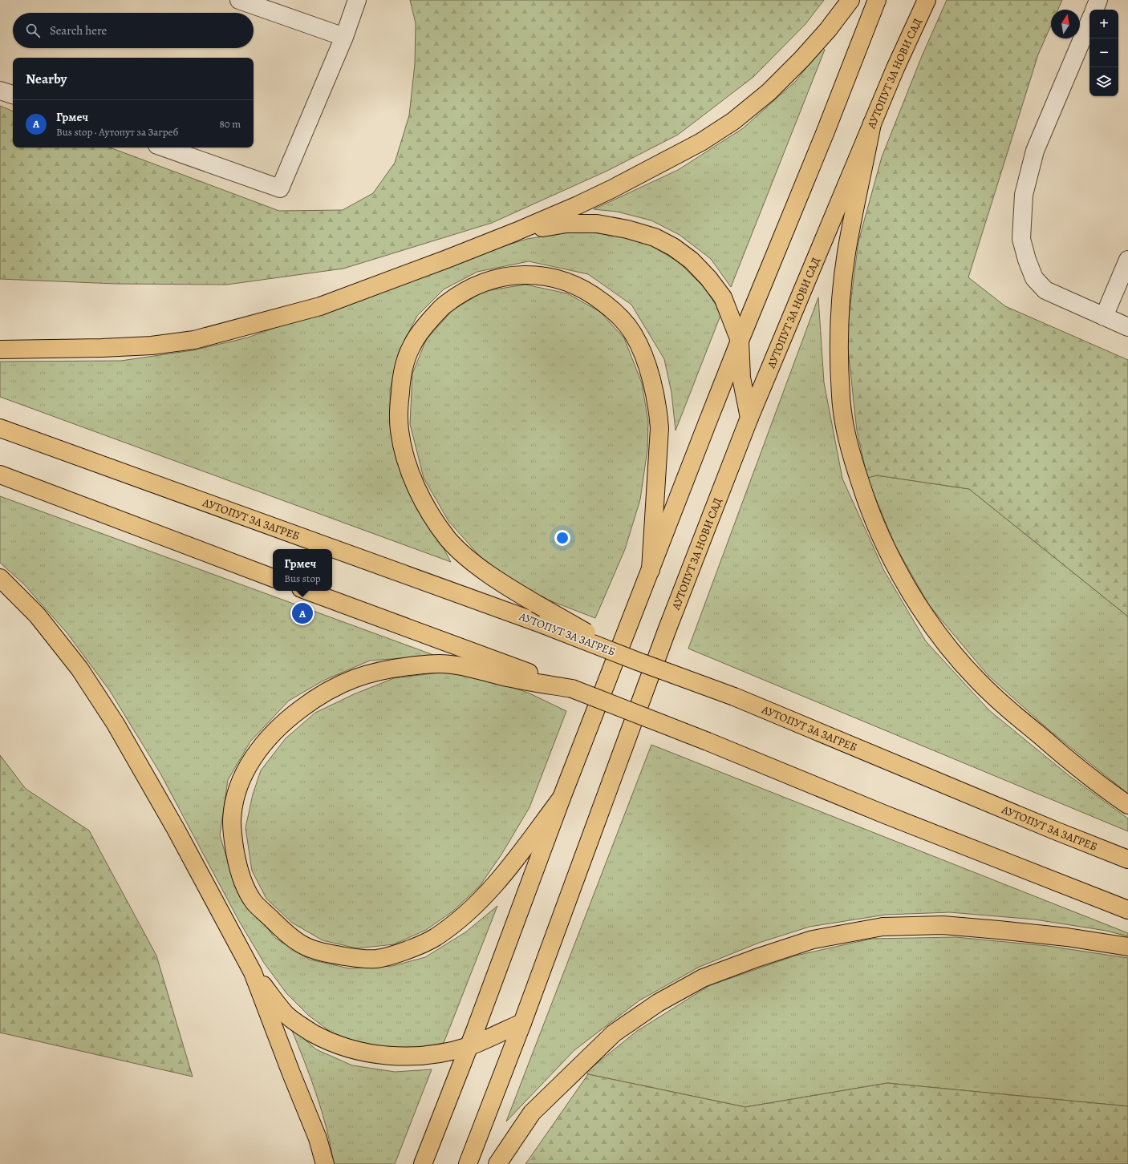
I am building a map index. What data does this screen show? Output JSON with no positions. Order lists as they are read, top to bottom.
{
  "streets": {
    "main road": ["АУТОПУТ ЗА НОВИ САД", "АУТОПУТ ЗА ЗАГРЕБ"]
  },
  "north": "top",
  "page": {
    "map_buttons": ["+", "−"],
    "search": "Search here",
    "heading": "Nearby",
    "list": [
      {
        "mark": "A",
        "name": "Грмеч",
        "note": "Bus stop · Аутопут за Загреб",
        "value": "80 m"
      }
    ],
    "popup": ["Грмеч", "Bus stop"],
    "pins": "A"
  }
}
